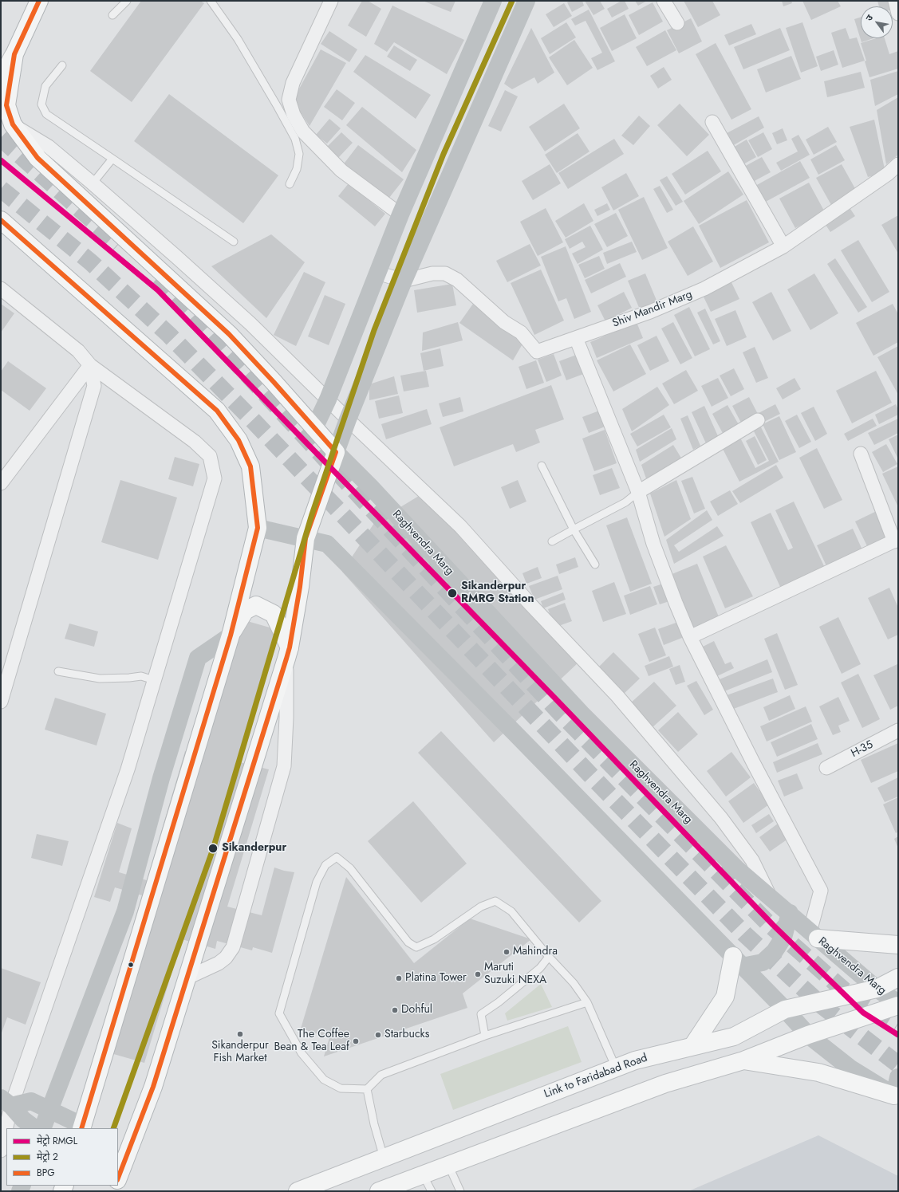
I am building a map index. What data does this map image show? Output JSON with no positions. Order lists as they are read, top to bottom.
{
  "streets": {
    "main road": ["Link to Faridabad Road"],
    "street": ["Shiv Mandir Marg", "Raghvendra Marg", "H-35"]
  },
  "crossings": [
    ["Raghvendra Marg", "Link to Faridabad Road"]
  ],
  "places": [
    "Sikanderpur RMRG Station",
    "Sikanderpur",
    "Mahindra",
    "Maruti Suzuki NEXA",
    "Platina Tower",
    "Dohful",
    "Sikanderpur Fish Market",
    "Starbucks",
    "The Coffee Bean & Tea Leaf"
  ],
  "lines": ["metro line 2", "transit line BPG", "metro line RMGL"],
  "legend": ["मेट्रो RMGL", "मेट्रो 2", "BPG"],
  "north": "top left"
}
